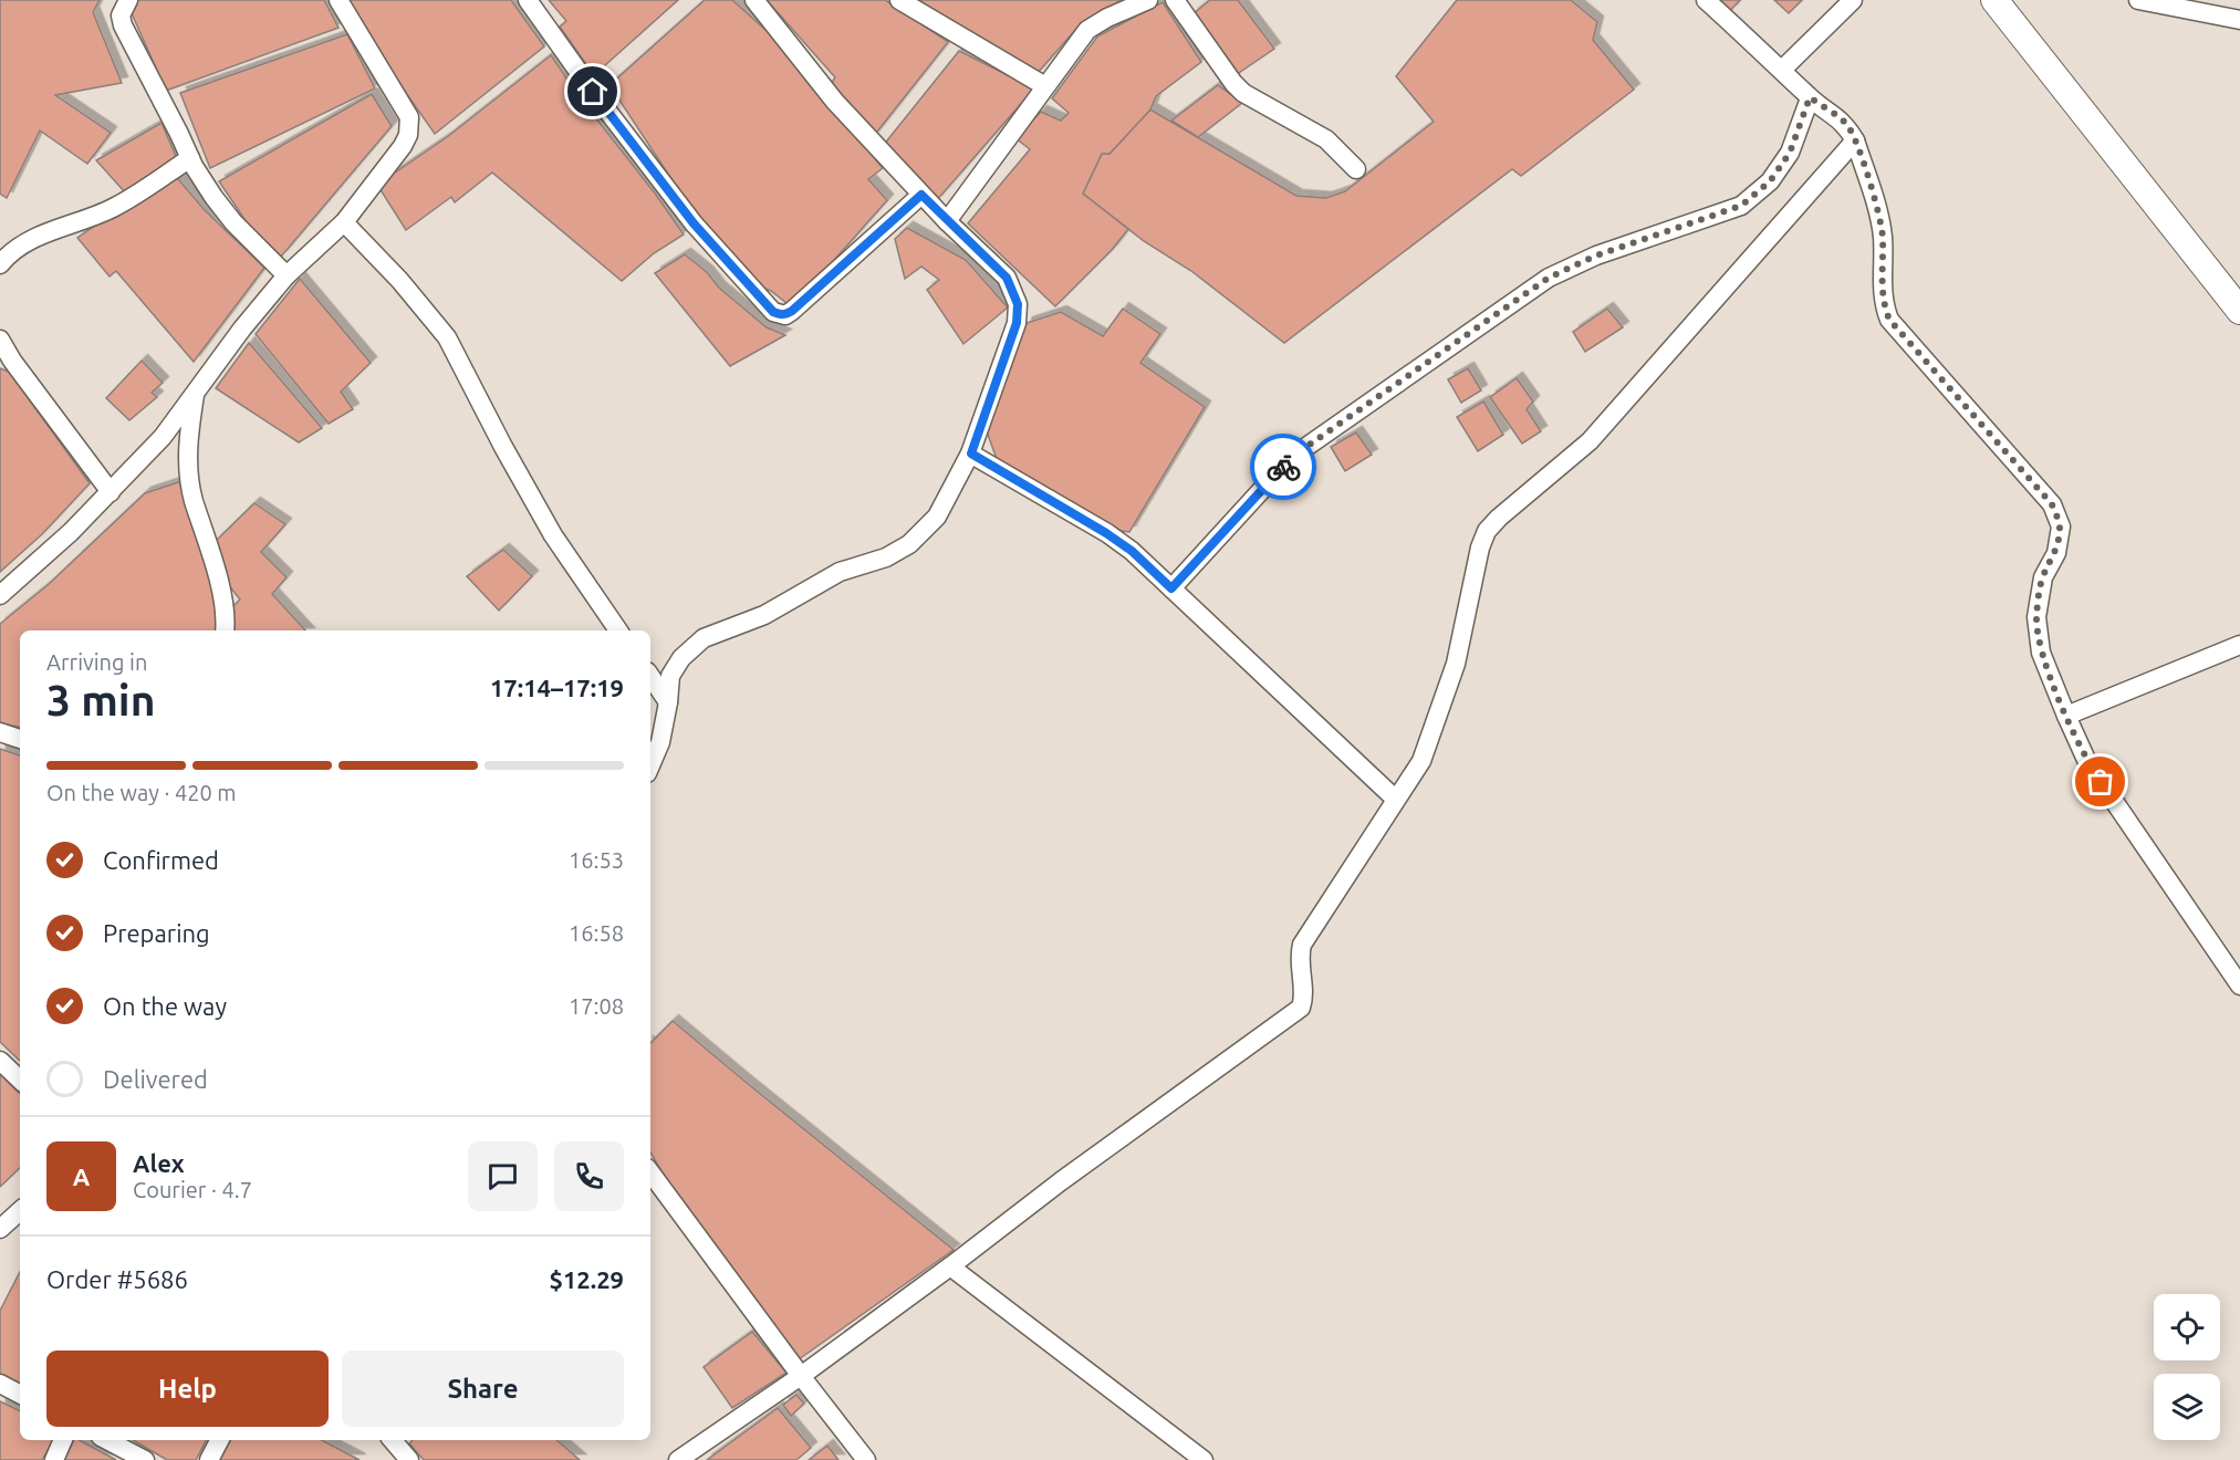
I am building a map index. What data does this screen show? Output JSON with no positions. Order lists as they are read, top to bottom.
{
  "page": {
    "heading": ["3 min", "Arriving in", "17:14–17:19"],
    "panel": [
      "Alex",
      "Courier · 4.7",
      "Order #5686",
      "$12.29"
    ],
    "bar": "On the way · 420 m",
    "list": [
      ["Confirmed", "16:53"],
      ["Preparing", "16:58"],
      ["On the way", "17:08"],
      "Delivered"
    ],
    "round": "A",
    "buttons": ["Help", "Share"]
  }
}
